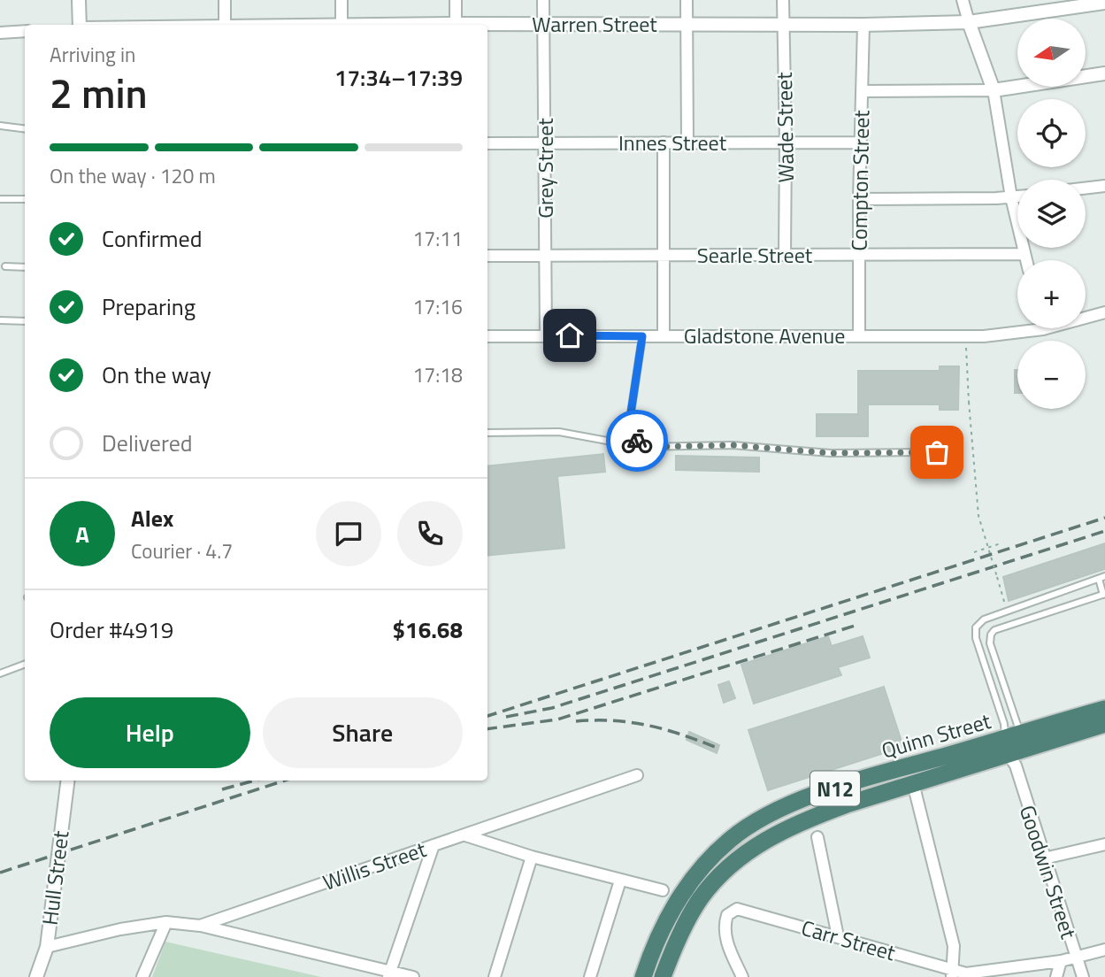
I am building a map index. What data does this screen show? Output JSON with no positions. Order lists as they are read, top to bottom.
{
  "streets": {
    "highway": ["Quinn Street", "N12"],
    "street": [
      "Warren Street",
      "Wade Street",
      "Innes Street",
      "Grey Street",
      "Compton Street",
      "Searle Street",
      "Gladstone Avenue",
      "Willis Street",
      "Goodwin Street",
      "Hull Street",
      "Carr Street"
    ]
  },
  "crossings": [
    ["Warren Street", "Wade Street"],
    ["Warren Street", "Grey Street"],
    ["Warren Street", "Compton Street"],
    ["Wade Street", "Innes Street"],
    ["Wade Street", "Searle Street"],
    ["Innes Street", "Grey Street"],
    ["Innes Street", "Compton Street"],
    ["Grey Street", "Searle Street"],
    ["Grey Street", "Gladstone Avenue"],
    ["Compton Street", "Searle Street"],
    ["Compton Street", "Gladstone Avenue"],
    ["Quinn Street", "Goodwin Street"],
    ["Willis Street", "Hull Street"],
    ["Goodwin Street", "Carr Street"]
  ],
  "north": "left",
  "page": {
    "map_buttons": ["+", "−"],
    "heading": ["2 min", "Arriving in", "17:34–17:39"],
    "panel": [
      "Alex",
      "Courier · 4.7",
      "Order #4919",
      "$16.68"
    ],
    "bar": "On the way · 120 m",
    "list": [
      ["Confirmed", "17:11"],
      ["Preparing", "17:16"],
      ["On the way", "17:18"],
      "Delivered"
    ],
    "round": "A",
    "buttons": ["Help", "Share"]
  }
}
